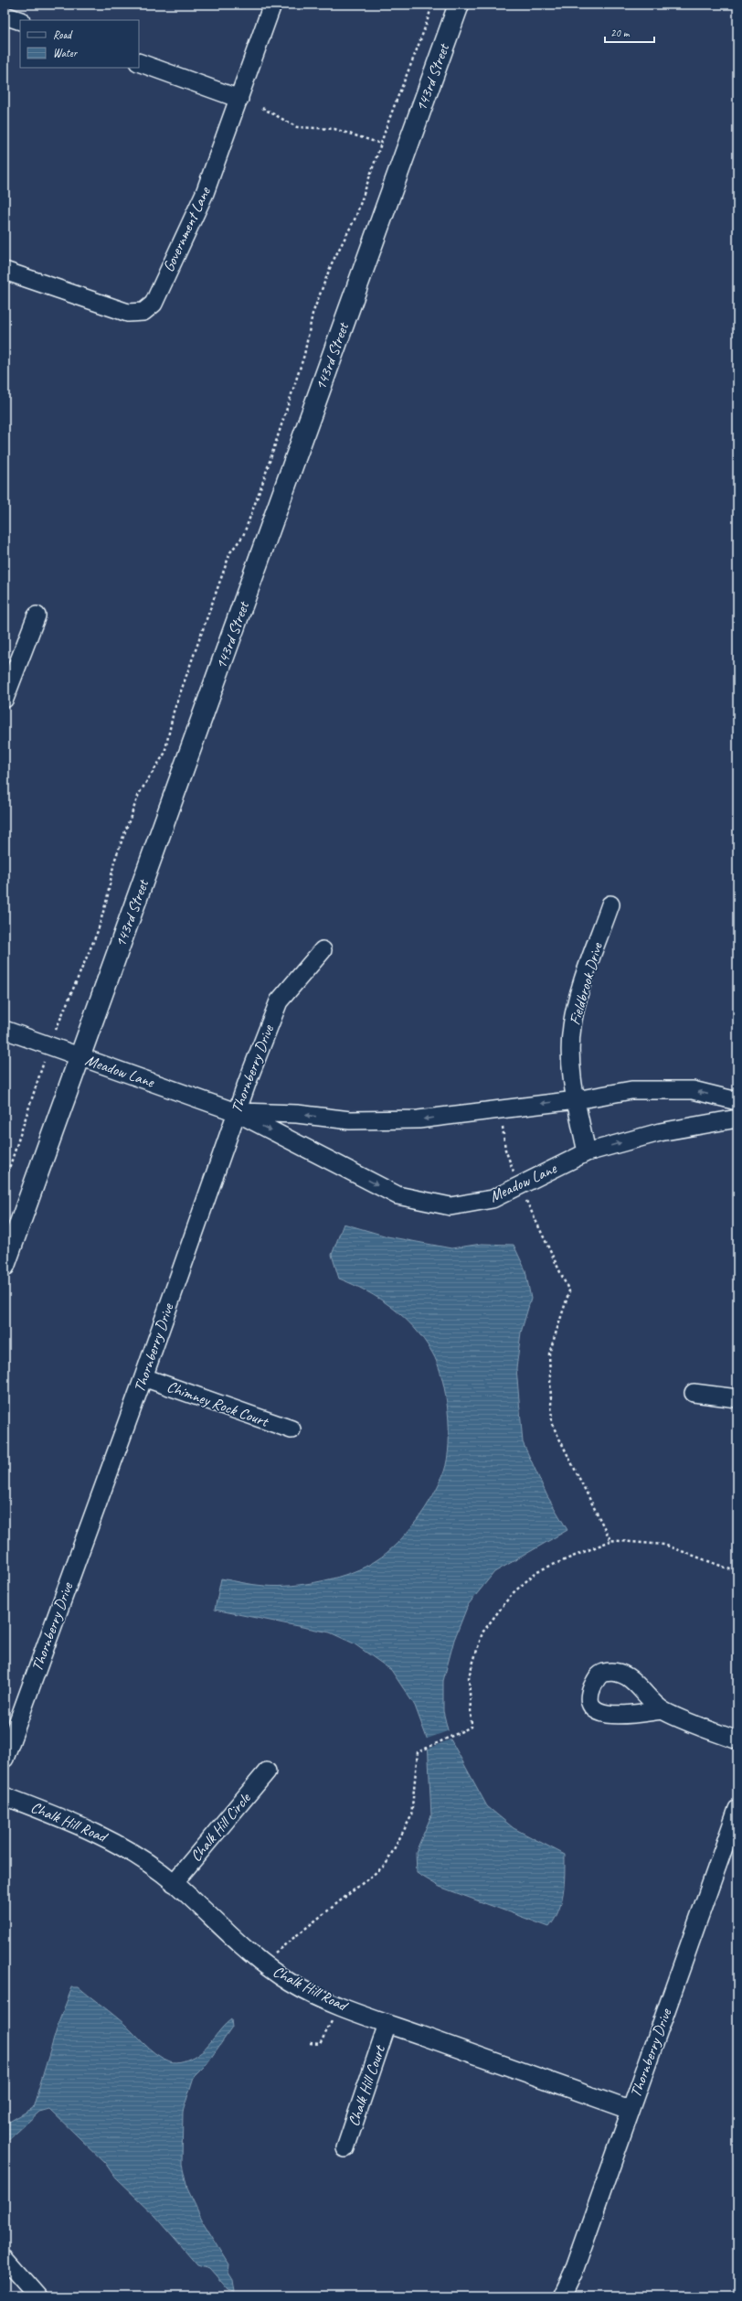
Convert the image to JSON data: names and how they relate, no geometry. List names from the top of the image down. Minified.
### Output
{"streets":{"street":["143rd Street","Government Lane","Fieldbrook Drive","Thornberry Drive","Meadow Lane","Chimney Rock Court","Chalk Hill Road","Chalk Hill Circle","Chalk Hill Court"]},"crossings":[["143rd Street","Meadow Lane"],["Fieldbrook Drive","Meadow Lane"],["Thornberry Drive","Meadow Lane"],["Thornberry Drive","Chimney Rock Court"],["Thornberry Drive","Chalk Hill Road"],["Chalk Hill Road","Chalk Hill Circle"],["Chalk Hill Road","Chalk Hill Court"]],"legend":["Road","Water"],"scale_bar":"20 m"}
